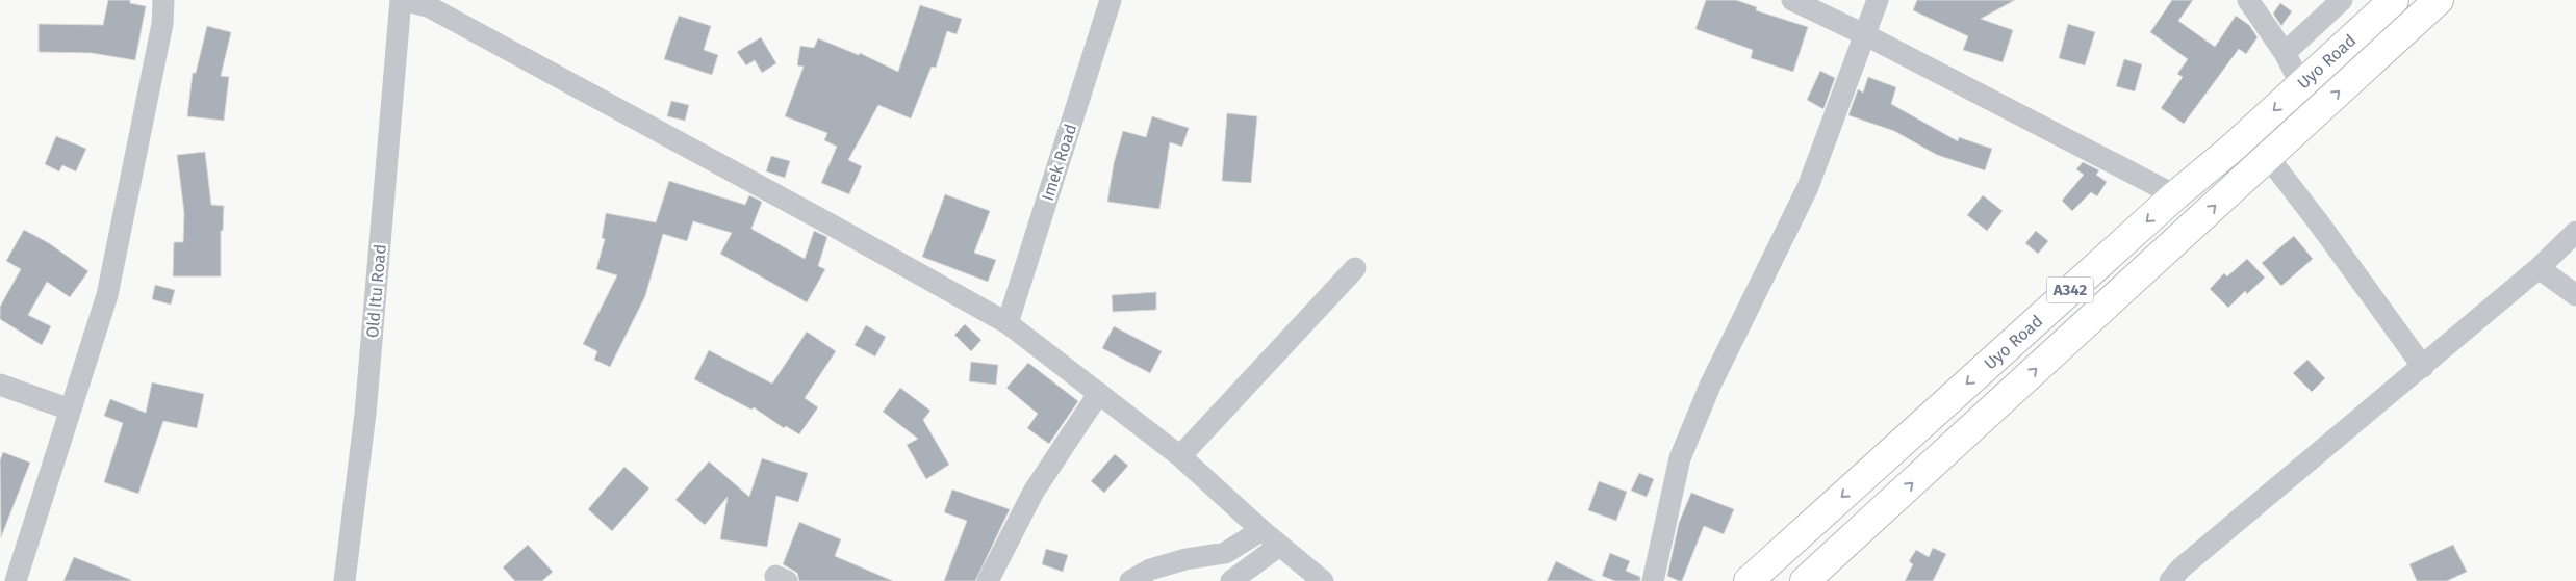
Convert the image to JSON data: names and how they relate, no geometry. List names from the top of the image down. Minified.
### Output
{"streets":{"highway":["Uyo Road","A342"],"street":["Imek Road","Old Itu Road"]}}
